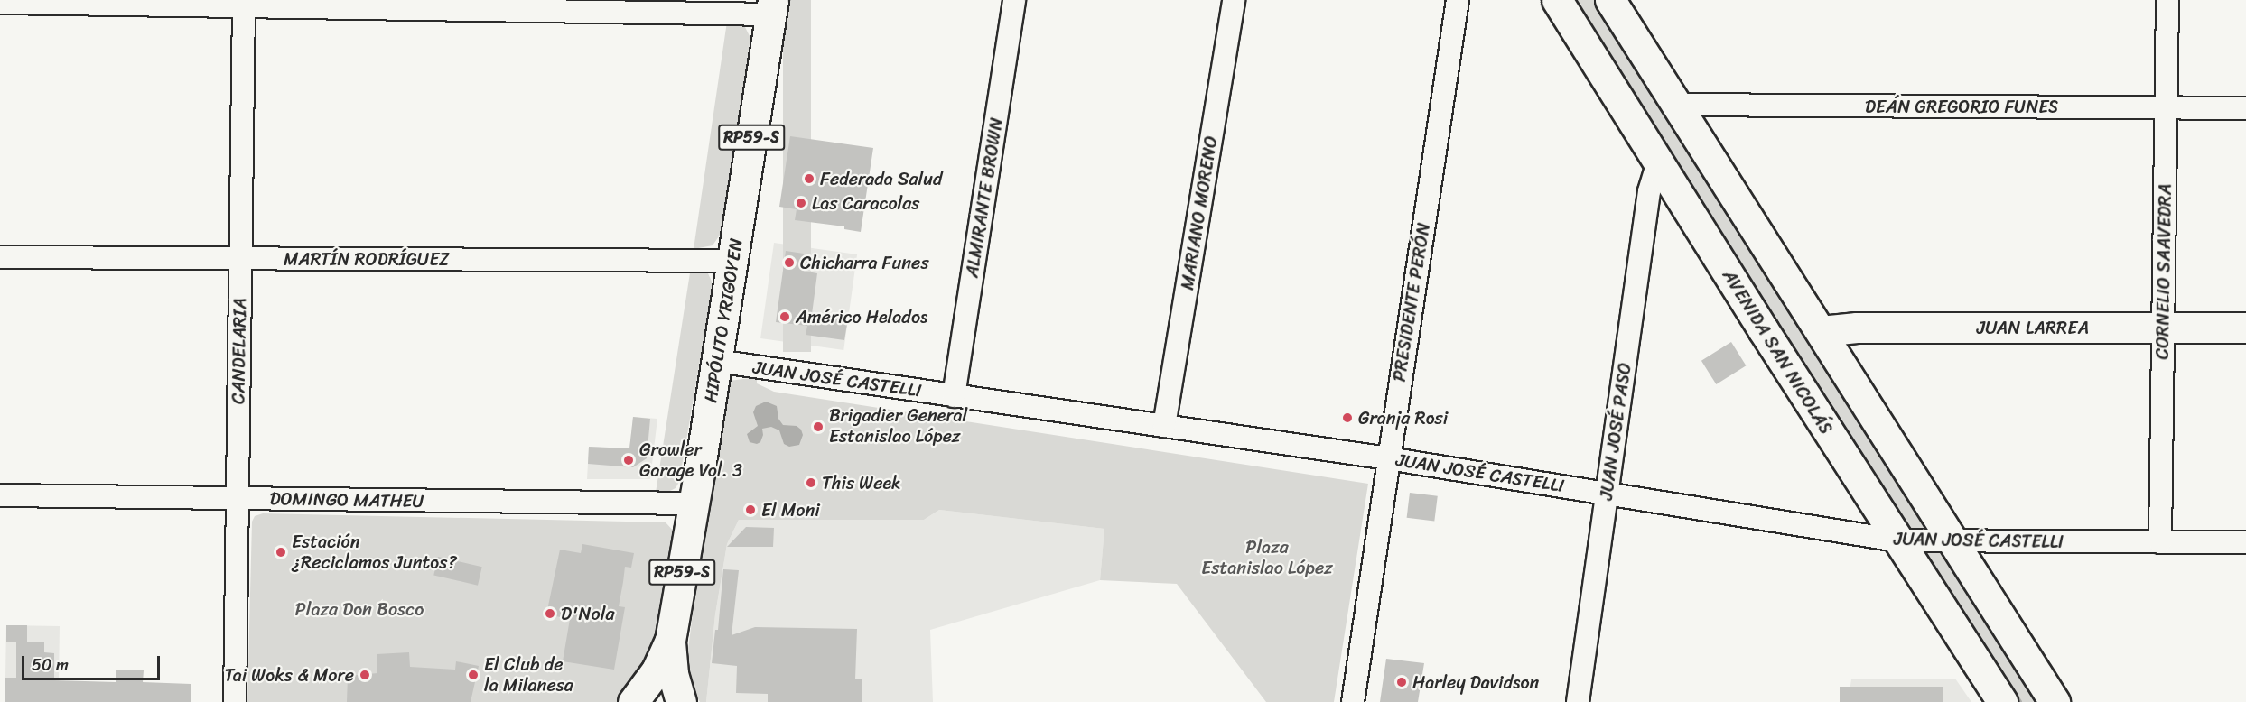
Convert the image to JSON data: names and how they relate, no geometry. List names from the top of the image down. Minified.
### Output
{"streets":{"street":["DEÁN GREGORIO FUNES","RP59-S","ALMIRANTE BROWN","MARIANO MORENO","MARTÍN RODRÍGUEZ","CORNELIO SAAVEDRA","PRESIDENTE PERÓN","HIPÓLITO YRIGOYEN","JUAN LARREA","CANDELARIA","AVENIDA SAN NICOLÁS","JUAN JOSÉ CASTELLI","JUAN JOSÉ PASO","DOMINGO MATHEU"]},"crossings":[["DEÁN GREGORIO FUNES","CORNELIO SAAVEDRA"],["ALMIRANTE BROWN","JUAN JOSÉ CASTELLI"],["MARIANO MORENO","JUAN JOSÉ CASTELLI"],["MARTÍN RODRÍGUEZ","HIPÓLITO YRIGOYEN"],["MARTÍN RODRÍGUEZ","CANDELARIA"],["CORNELIO SAAVEDRA","JUAN LARREA"],["CORNELIO SAAVEDRA","JUAN JOSÉ CASTELLI"],["PRESIDENTE PERÓN","JUAN JOSÉ CASTELLI"],["HIPÓLITO YRIGOYEN","JUAN JOSÉ CASTELLI"],["HIPÓLITO YRIGOYEN","DOMINGO MATHEU"],["CANDELARIA","DOMINGO MATHEU"],["AVENIDA SAN NICOLÁS","JUAN JOSÉ CASTELLI"],["AVENIDA SAN NICOLÁS","JUAN JOSÉ PASO"],["JUAN JOSÉ CASTELLI","JUAN JOSÉ PASO"]],"parks":["Plaza Estanislao López","Plaza Don Bosco"],"places":["Federada Salud","Las Caracolas","Chicharra Funes","Américo Helados","Granja Rosi","Brigadier General Estanislao López","Growler Garage Vol. 3","This Week","El Moni","Estación ¿Reciclamos Juntos?","D'Nola","Tai Woks & More","El Club de la Milanesa","Harley Davidson"],"scale_bar":"50 m"}
